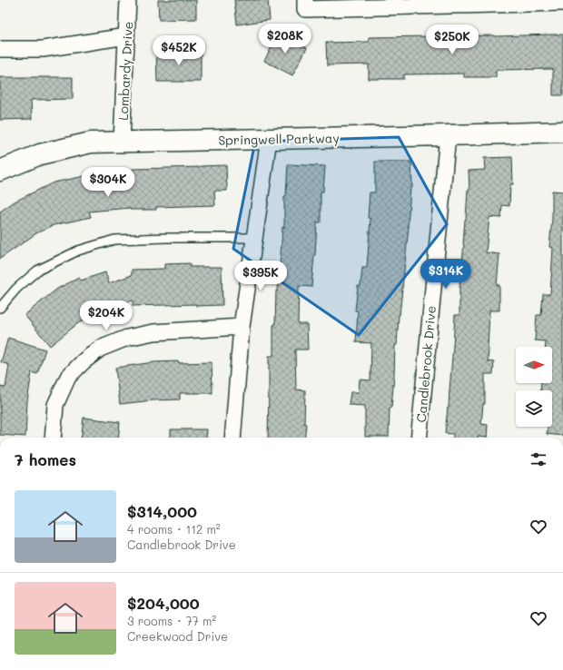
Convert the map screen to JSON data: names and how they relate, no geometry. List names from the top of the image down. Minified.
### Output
{"streets":{"street":["Lombardy Drive","Springwell Parkway","Candlebrook Drive"]},"crossings":[["Lombardy Drive","Springwell Parkway"],["Springwell Parkway","Candlebrook Drive"]],"north":"right","page":{"price":["$208K","$250K","$452K","$304K","$314K","$395K","$204K"],"heading":"7 homes","list":[{"name":"$314,000","note":"4 rooms · 112 m² · Candlebrook Drive"},{"name":"$204,000","note":"3 rooms · 77 m² · Creekwood Drive"}]}}
